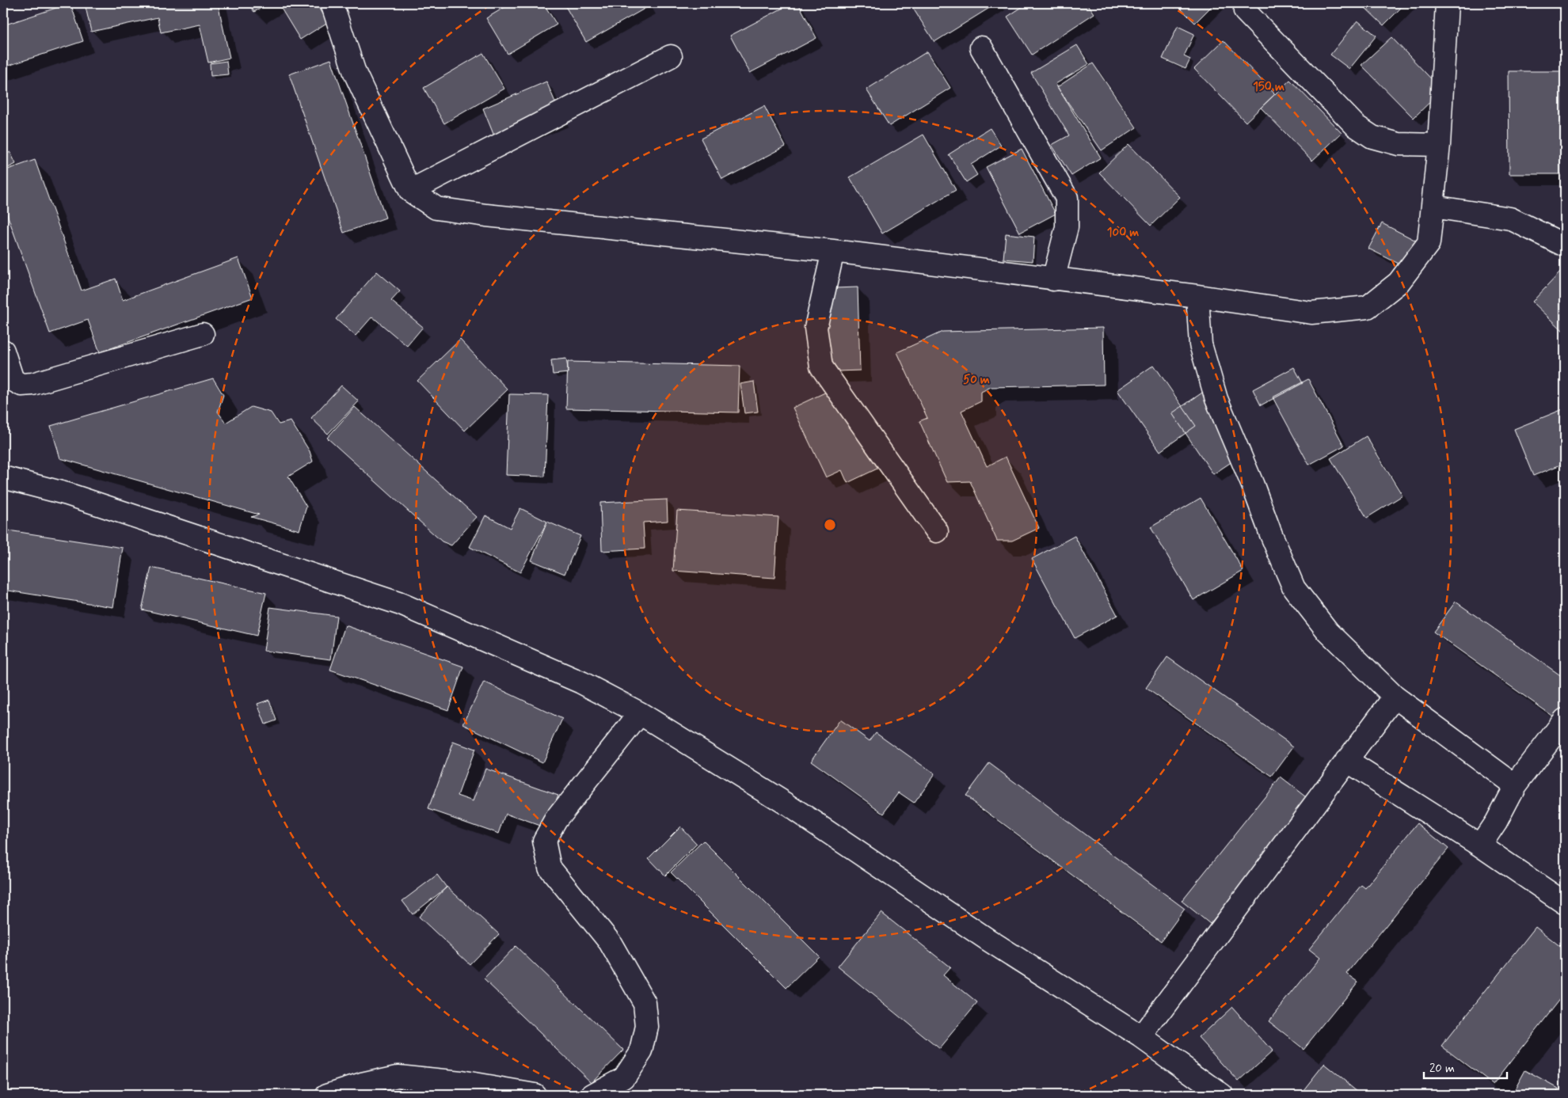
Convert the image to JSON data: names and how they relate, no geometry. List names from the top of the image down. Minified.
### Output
{"scale_bar":"20 m","rings":["150 m","100 m","50 m"]}
